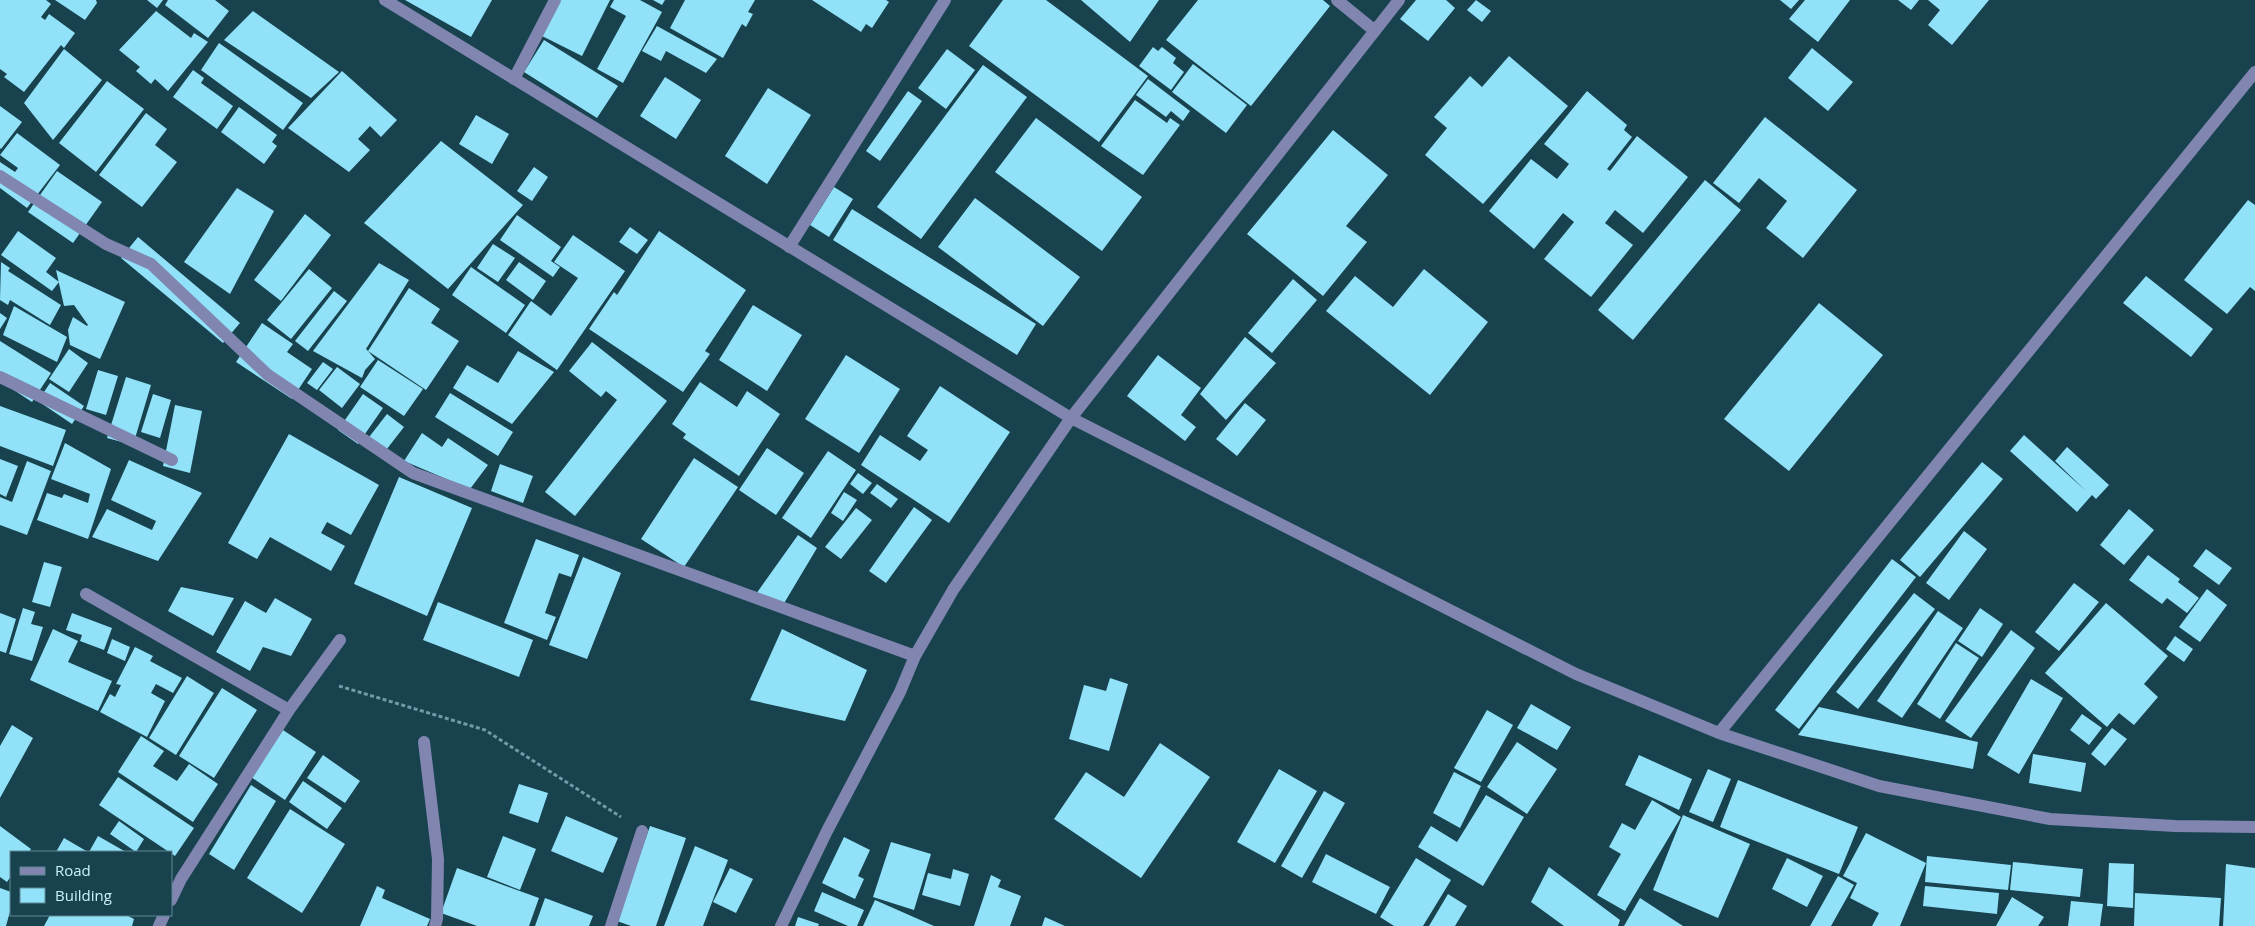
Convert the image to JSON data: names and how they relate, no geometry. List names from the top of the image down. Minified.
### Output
{"legend":["Road","Building"]}
